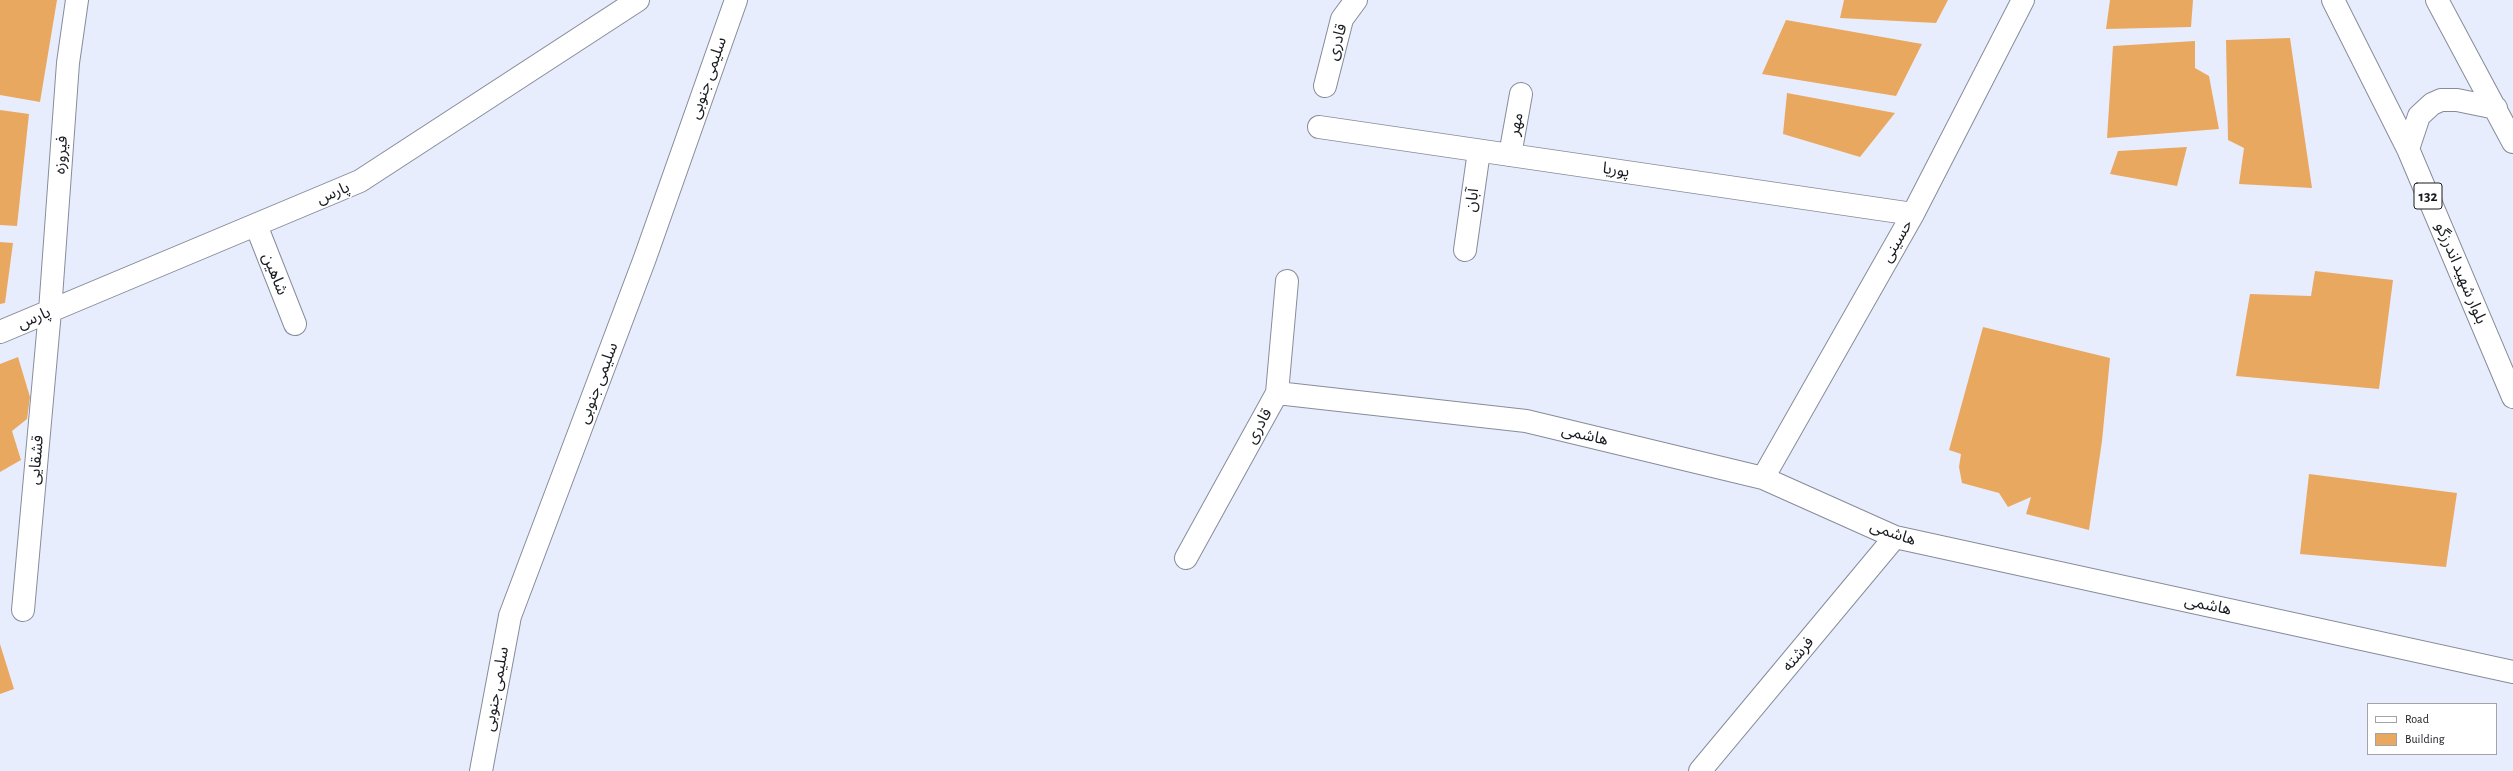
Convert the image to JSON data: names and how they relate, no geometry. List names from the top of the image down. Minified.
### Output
{"streets":{"street":["قادری","سلیمی جنوبی","مهر","فیروزه","پوریا","پارس","132","آبان","حسینی","بلوار شهید اندرزگو","شاهین","هاشمی","قشقایی","فرشته"]},"crossings":[["قادری","هاشمی"],["مهر","پوریا"],["فیروزه","پارس"],["فیروزه","قشقایی"],["پوریا","آبان"],["پوریا","حسینی"],["پارس","شاهین"],["پارس","قشقایی"],["حسینی","هاشمی"],["هاشمی","فرشته"]],"legend":["Road","Building"]}
